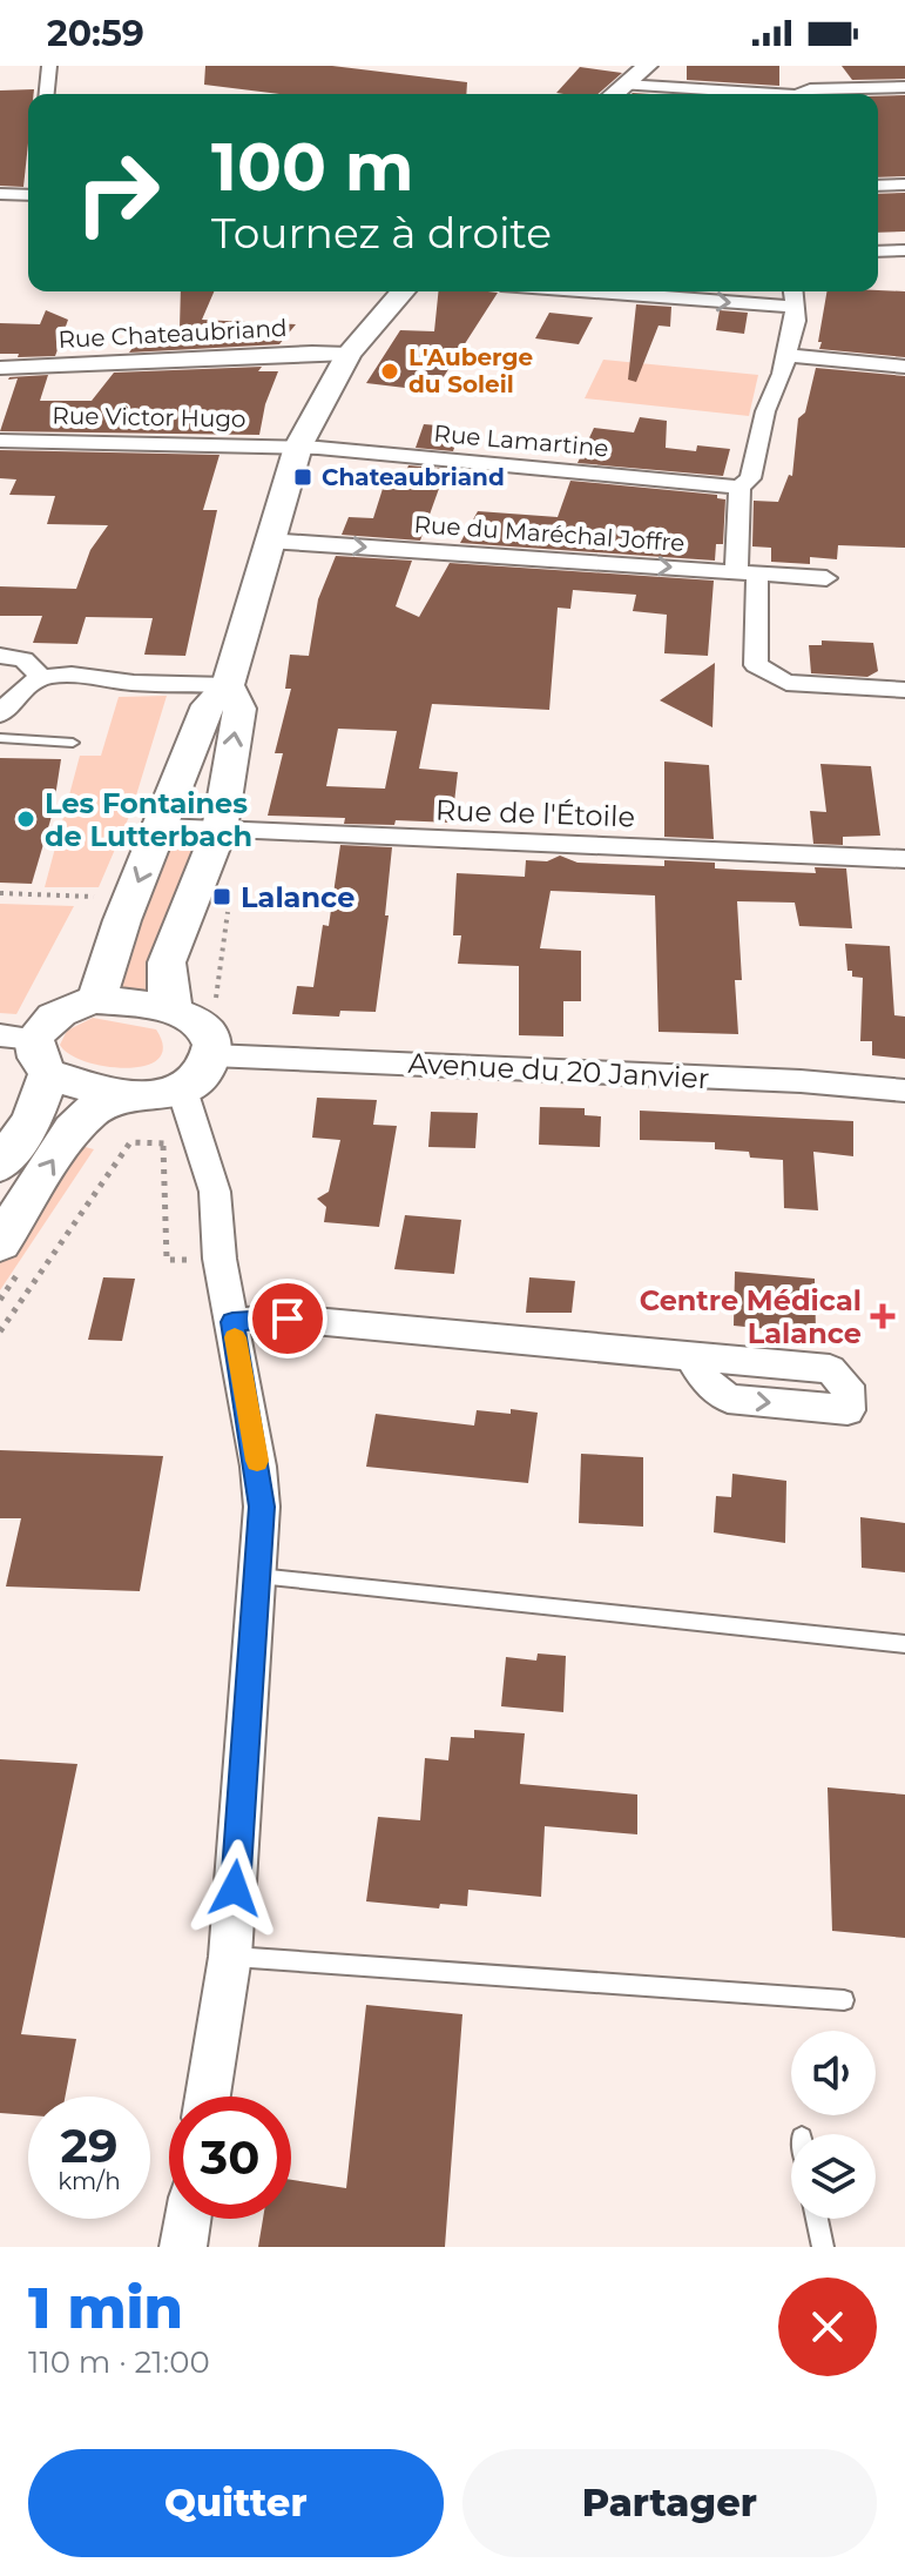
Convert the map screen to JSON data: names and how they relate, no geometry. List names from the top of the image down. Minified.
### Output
{"streets":{"street":["Rue Chateaubriand","Rue Victor Hugo","Rue Lamartine","Rue du Maréchal Joffre","Rue de l'Étoile","Avenue du 20 Janvier"]},"crossings":[["Rue Victor Hugo","Rue Lamartine"]],"places":{"other":["L'Auberge du Soleil","Les Fontaines de Lutterbach"],"transit":["Chateaubriand","Lalance"],"health":["Centre Médical Lalance"]},"page":{"status":"20:59","turn":["100 m","Tournez à droite"],"speed":"29 km/h","limit":"30","heading":["1 min","110 m · 21:00"],"buttons":["Quitter","Partager"]}}
